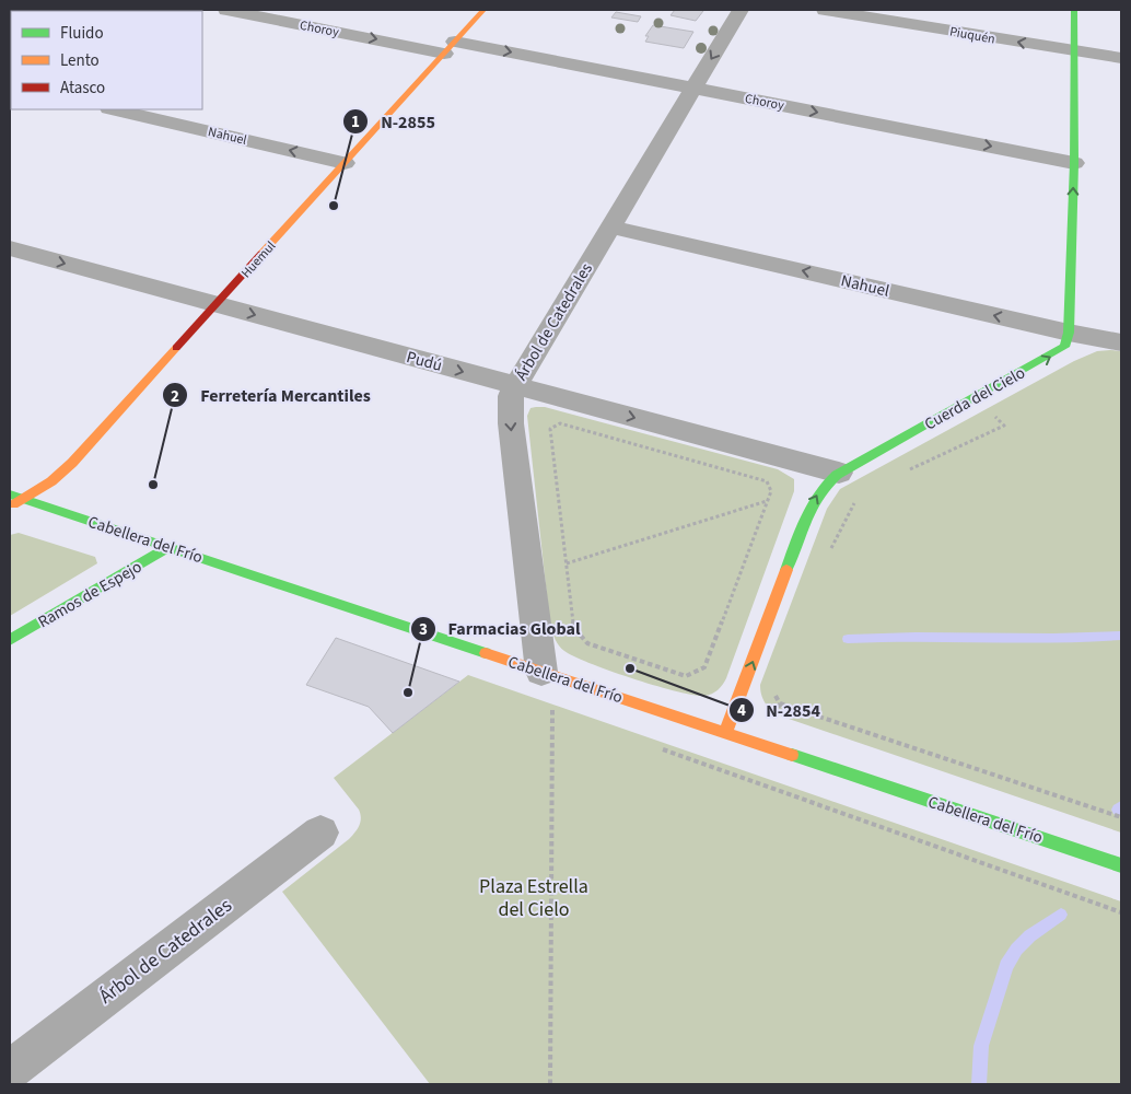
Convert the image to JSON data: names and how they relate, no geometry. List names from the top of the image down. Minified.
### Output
{"streets":{"street":["Choroy","Piuquén","Nahuel","Huemul","Árbol de Catedrales","Pudú","Cuerda del Cielo","Cabellera del Frío","Ramos de Espejo"]},"crossings":[["Choroy","Huemul"],["Choroy","Árbol de Catedrales"],["Nahuel","Huemul"],["Nahuel","Árbol de Catedrales"],["Nahuel","Cuerda del Cielo"],["Huemul","Pudú"],["Huemul","Cabellera del Frío"],["Árbol de Catedrales","Pudú"],["Árbol de Catedrales","Cabellera del Frío"],["Pudú","Cuerda del Cielo"],["Cuerda del Cielo","Cabellera del Frío"],["Cabellera del Frío","Ramos de Espejo"]],"one_way":["Choroy","Piuquén","Nahuel","Pudú","Cuerda del Cielo"],"parks":["Plaza Estrella del Cielo"],"places":["N-2855","Ferretería Mercantiles","N-2854","Farmacias Global"],"legend":["Fluido","Lento","Atasco"]}
